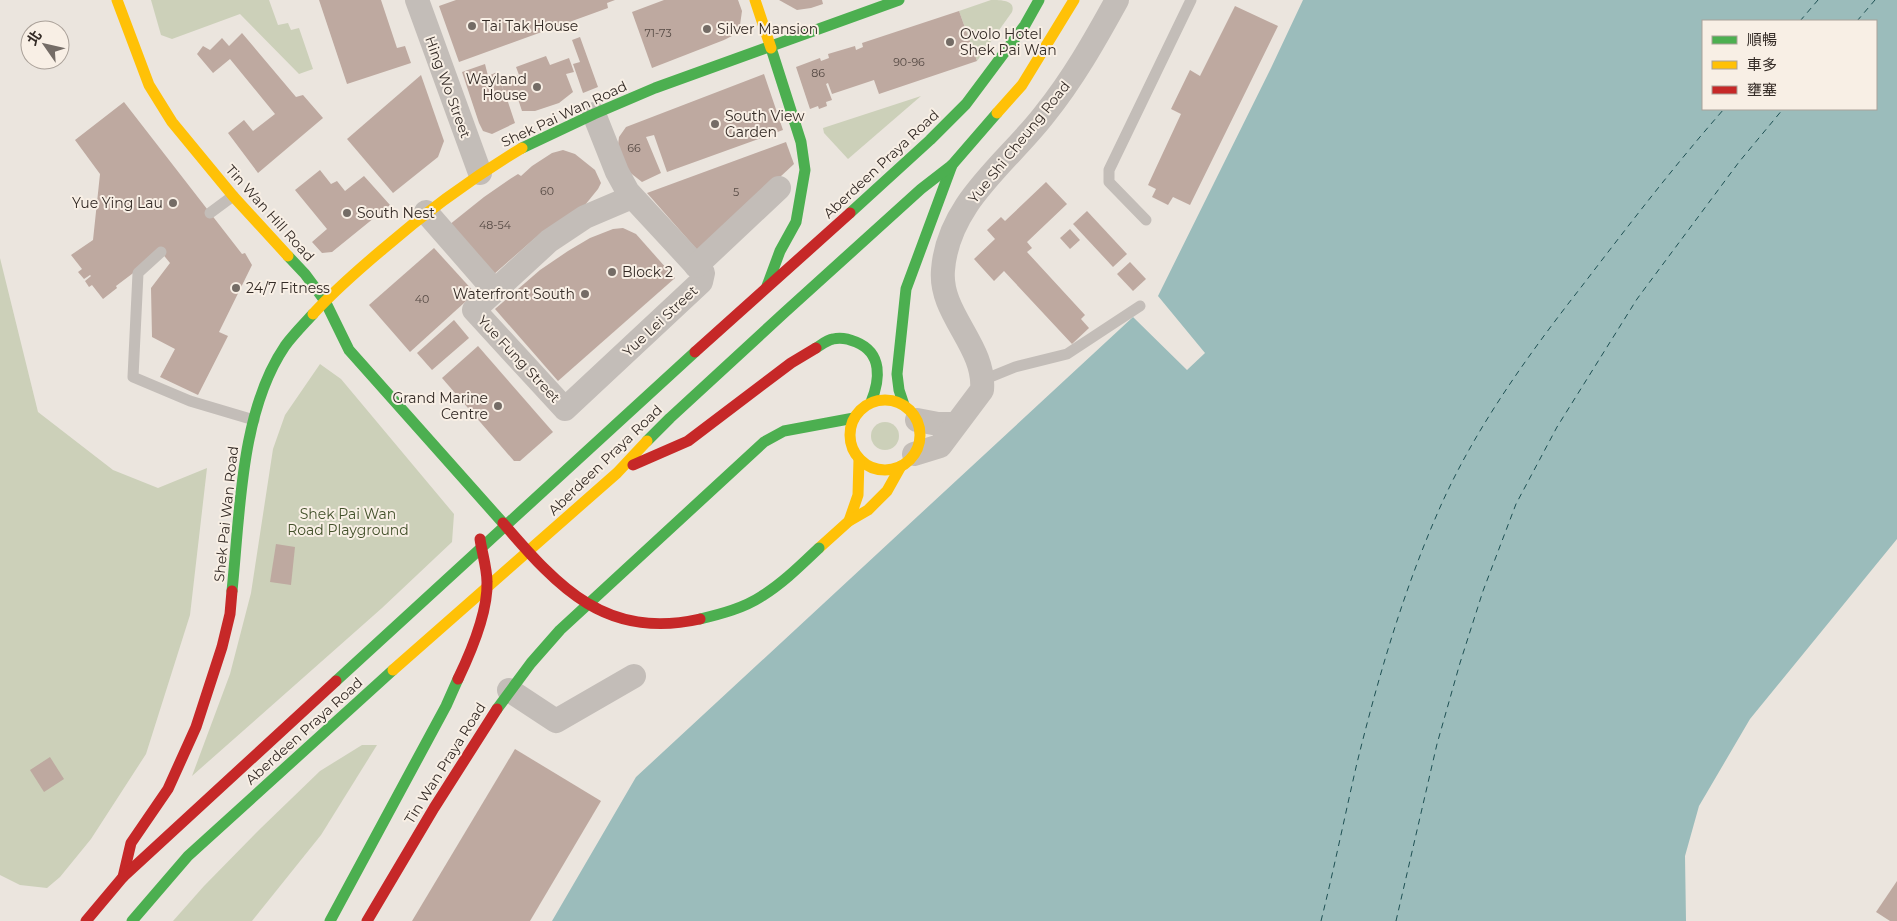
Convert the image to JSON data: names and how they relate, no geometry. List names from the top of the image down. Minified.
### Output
{"streets":{"main road":["Shek Pai Wan Road","Aberdeen Praya Road","Tin Wan Hill Road","Tin Wan Praya Road"],"street":["Hing Wo Street","Yue Shi Cheung Road","Yue Lei Street","Yue Fung Street"]},"crossings":[["Hing Wo Street","Shek Pai Wan Road"],["Shek Pai Wan Road","Aberdeen Praya Road"],["Shek Pai Wan Road","Tin Wan Hill Road"],["Tin Wan Hill Road","Tin Wan Praya Road"],["Yue Lei Street","Yue Fung Street"]],"parks":["Shek Pai Wan Road Playground"],"places":["Tai Tak House","Silver Mansion","Ovolo Hotel Shek Pai Wan","Wayland House","South View Garden","Yue Ying Lau","South Nest","Block 2","24/7 Fitness","Waterfront South","Grand Marine Centre"],"house_numbers":["71-73","90-96","86","66","60","5","48-54","40"],"legend":["順暢","車多","壅塞"],"north":"top left"}
